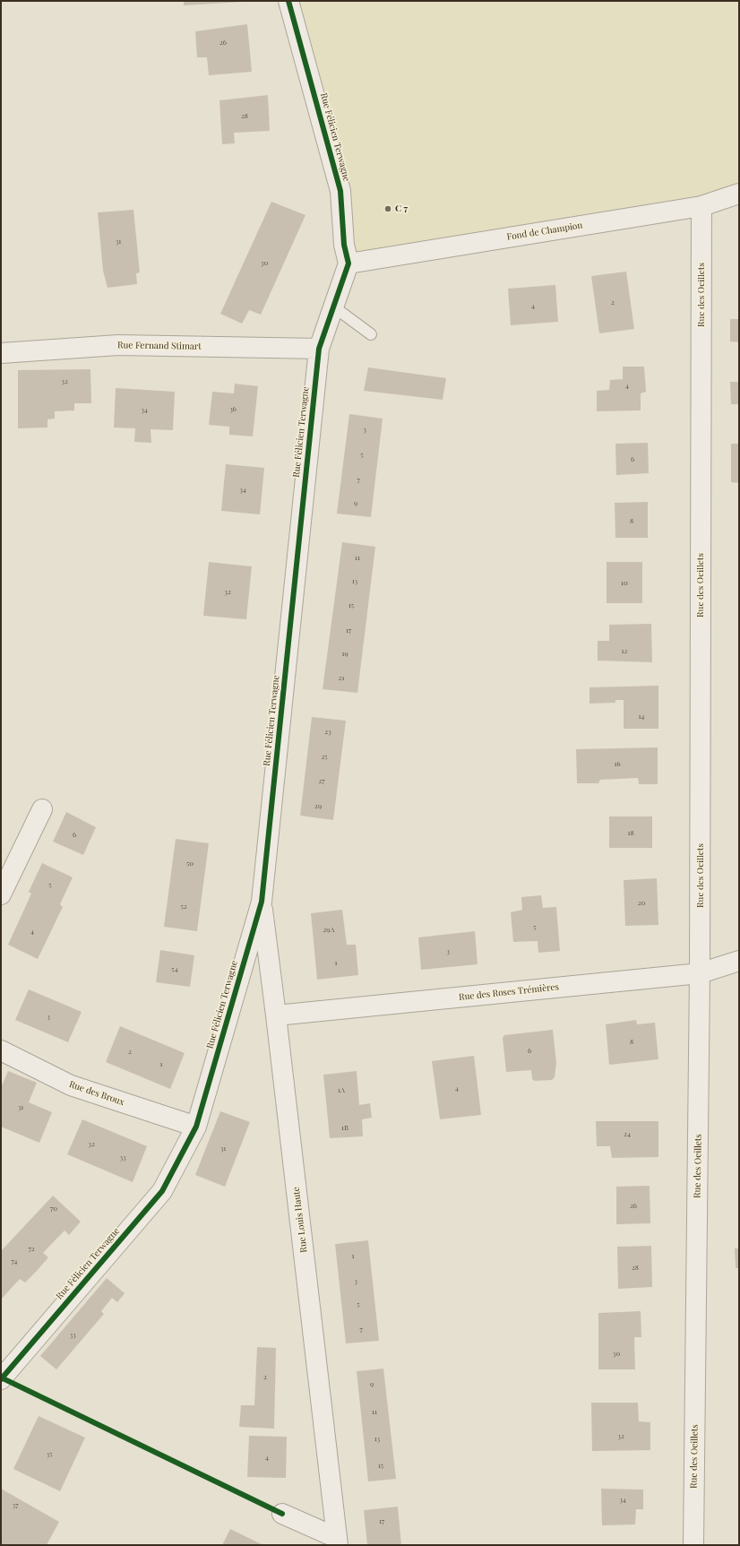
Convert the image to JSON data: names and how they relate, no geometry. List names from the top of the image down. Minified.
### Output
{"streets":{"street":["Rue Félicien Terwagne","Fond de Champion","Rue des Oeillets","Rue Fernand Stimart","Rue des Roses Trémières","Rue des Broux","Rue Louis Haute"]},"crossings":[["Rue Félicien Terwagne","Fond de Champion"],["Rue Félicien Terwagne","Rue Fernand Stimart"],["Rue Félicien Terwagne","Rue des Broux"],["Rue Félicien Terwagne","Rue Louis Haute"],["Fond de Champion","Rue des Oeillets"],["Rue des Oeillets","Rue des Roses Trémières"],["Rue des Roses Trémières","Rue Louis Haute"]],"places":["C 7"],"house_numbers":["26","28","31","30","2","4","32","4","36","34","3","5","6","7","34","9","8","11","13","10","32","15","17","12","19","21","14","23","25","16","27","29","18","6","50","5","20","52","5","29A","4","3","1","54","3","8","6","2","1","4","1A","31","1B","24","32","31","33","26","70","72","1","74","28","3","5","7","33","30","2","9","11","32","13","35","4","15","34","37","17"]}
